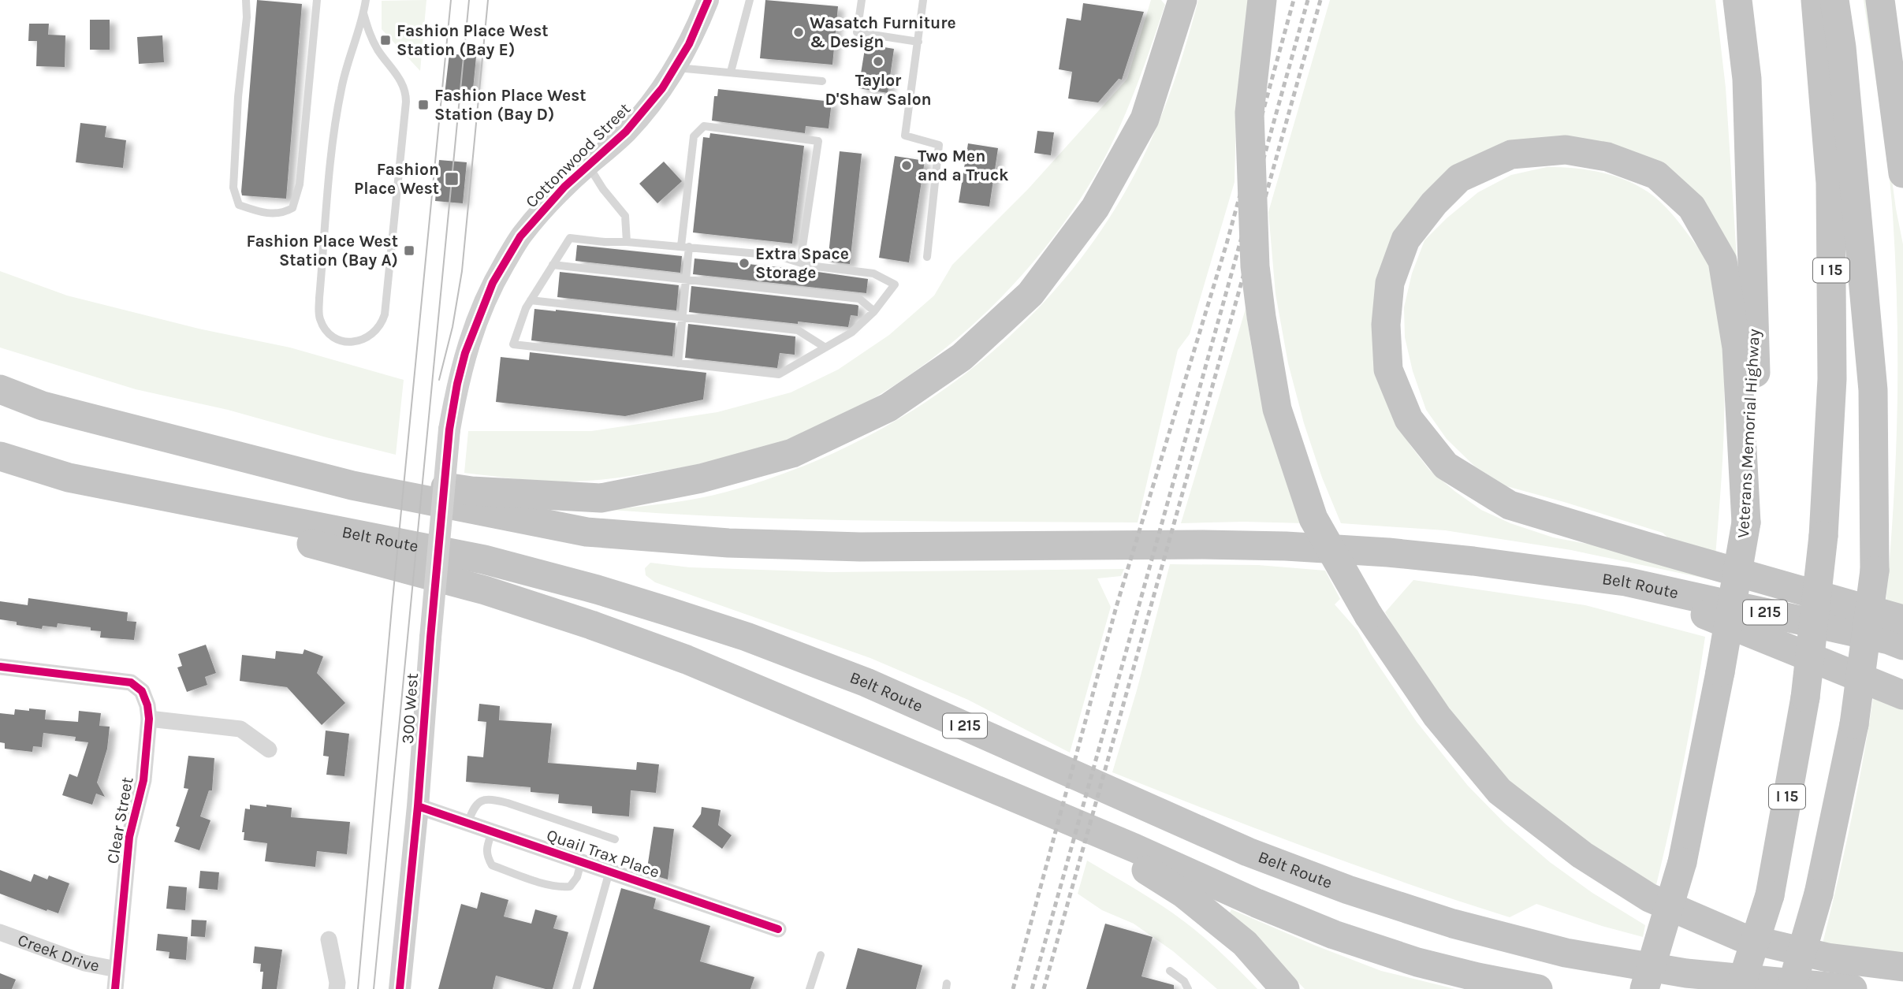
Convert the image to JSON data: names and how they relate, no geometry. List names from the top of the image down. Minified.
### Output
{"streets":{"highway":["I 15","Veterans Memorial Highway","Belt Route","I 215"],"street":["Cottonwood Street","300 West","Clear Street","Quail Trax Place","Creek Drive"]},"crossings":[["Cottonwood Street","300 West"],["300 West","Quail Trax Place"],["Clear Street","Creek Drive"]],"places":{"other":["Wasatch Furniture & Design","Taylor D'Shaw Salon","Two Men and a Truck","Extra Space Storage"],"transit":["Fashion Place West Station (Bay E)","Fashion Place West Station (Bay D)","Fashion Place West","Fashion Place West Station (Bay A)"]}}
